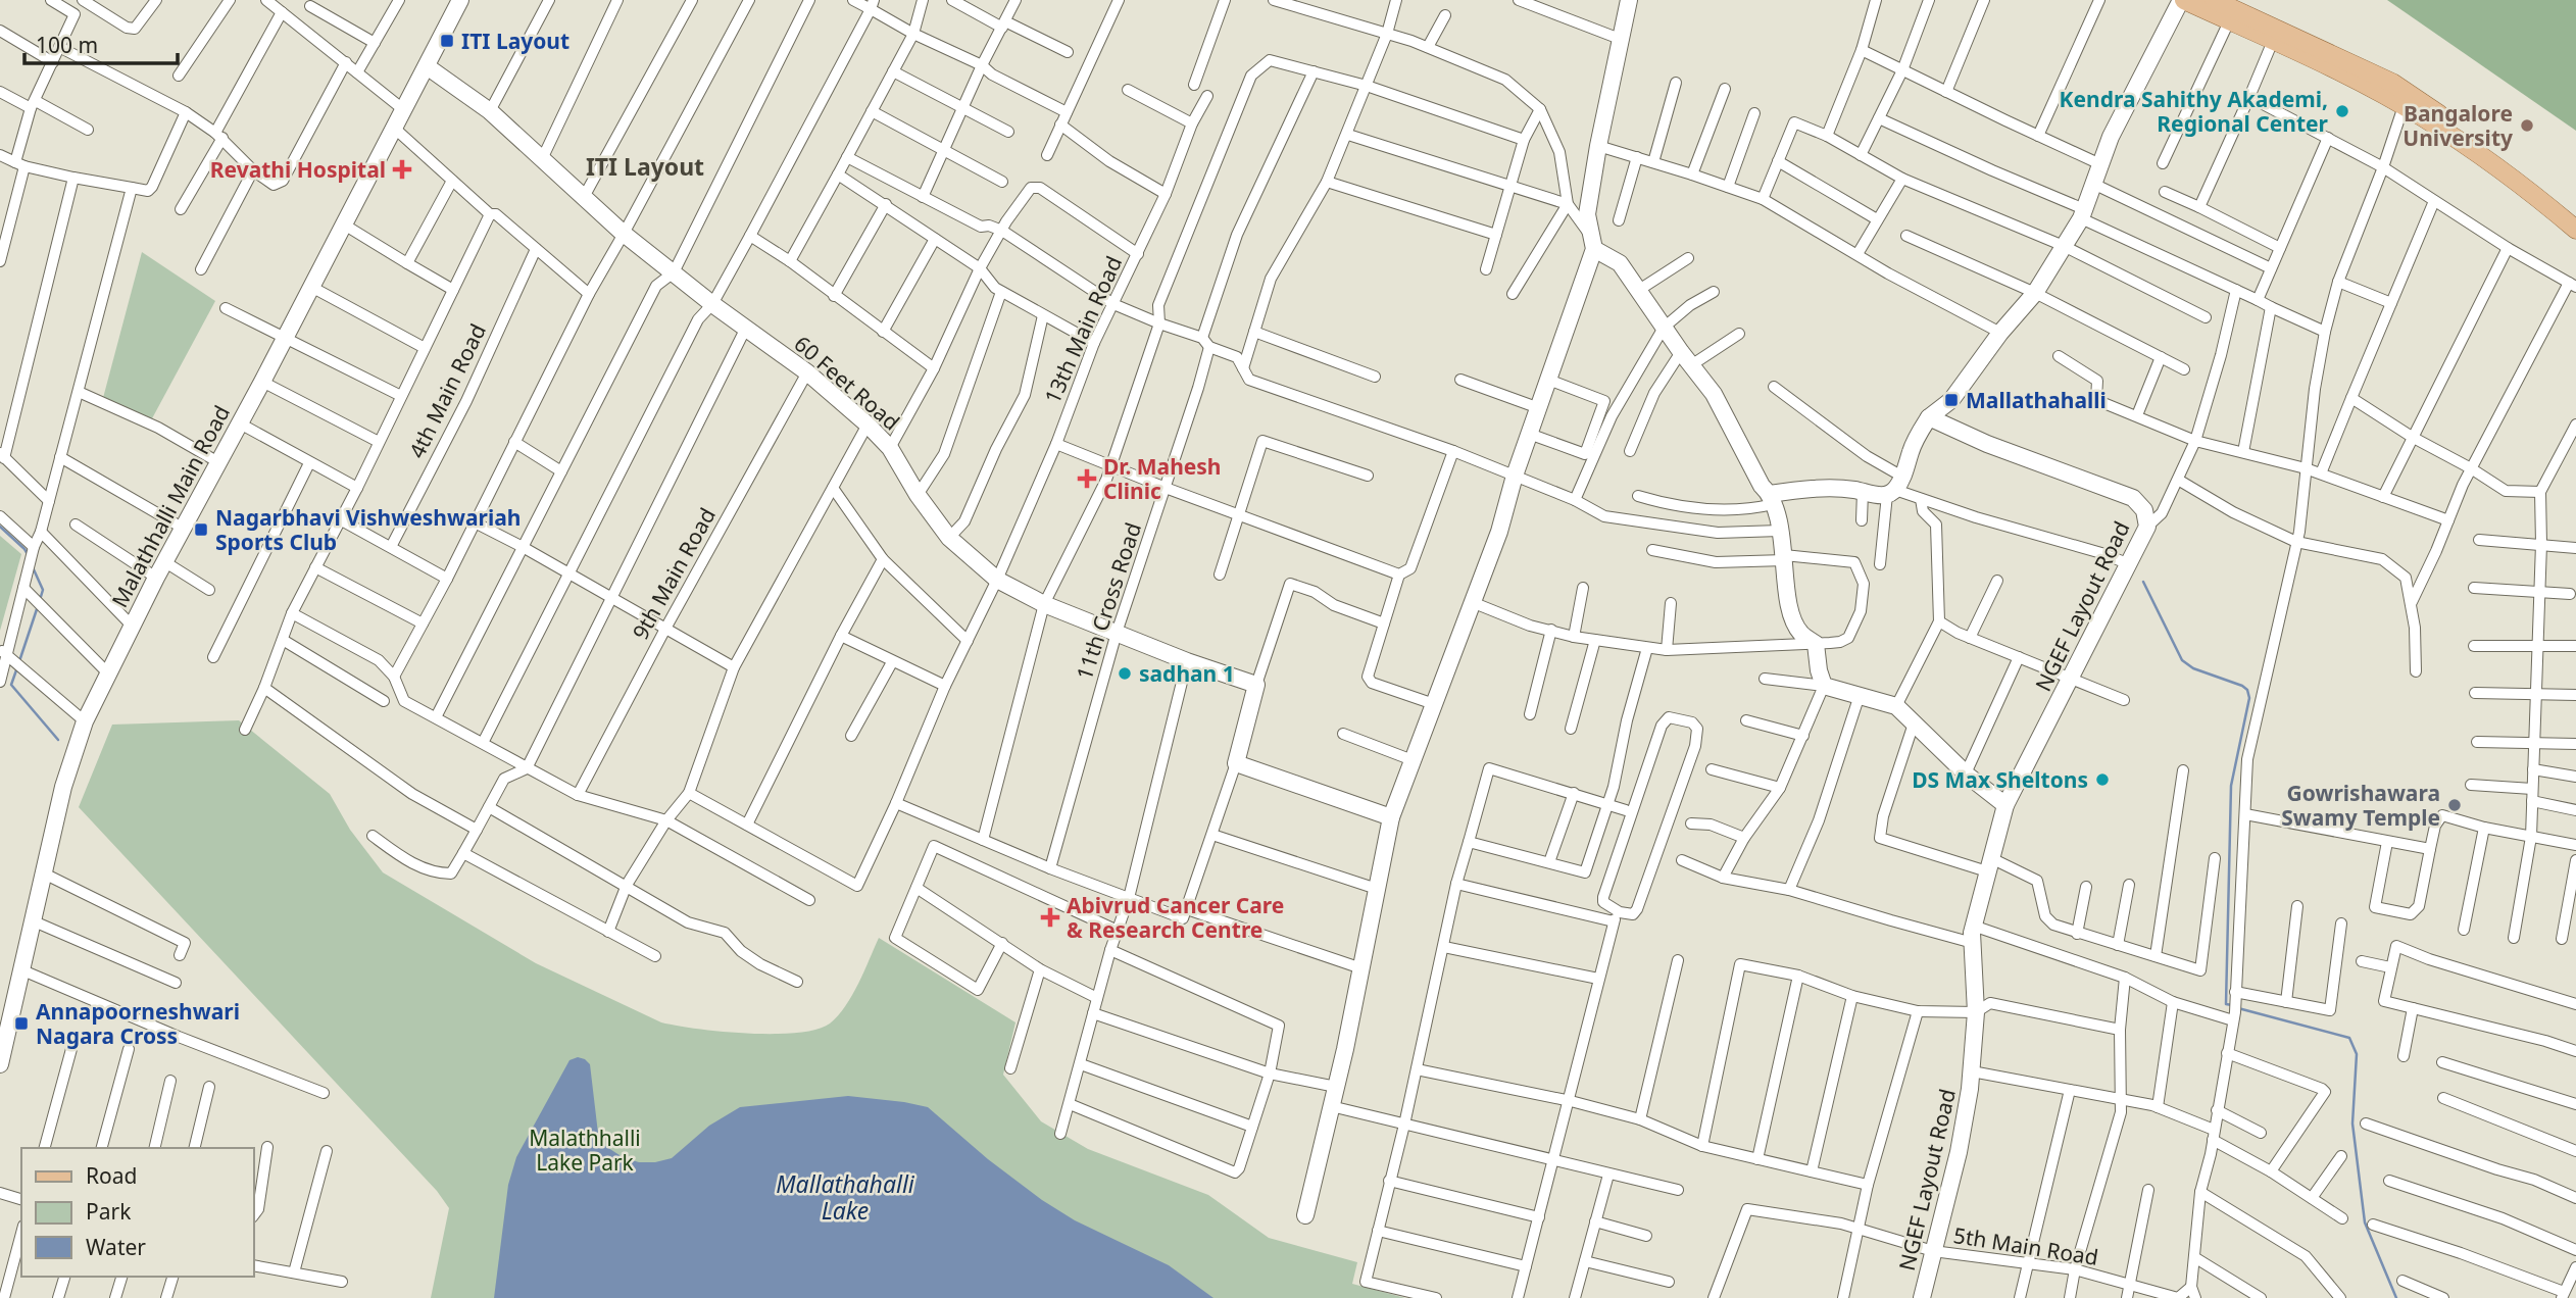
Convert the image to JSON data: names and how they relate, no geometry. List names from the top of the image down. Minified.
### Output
{"streets":{"street":["13th Main Road","60 Feet Road","4th Main Road","Malathhalli Main Road","9th Main Road","11th Cross Road","NGEF Layout Road","5th Main Road"]},"crossings":[["13th Main Road","60 Feet Road"],["60 Feet Road","Malathhalli Main Road"],["60 Feet Road","9th Main Road"],["60 Feet Road","11th Cross Road"],["NGEF Layout Road","5th Main Road"]],"districts":["ITI Layout"],"water":["Mallathahalli Lake"],"parks":["Malathhalli Lake Park"],"places":{"transit":["ITI Layout","Mallathahalli","Nagarbhavi Vishweshwariah Sports Club","Annapoorneshwari Nagara Cross"],"other":["Kendra Sahithy Akademi, Regional Center","Bangalore University","sadhan 1","DS Max Sheltons","Gowrishawara Swamy Temple"],"health":["Revathi Hospital","Dr. Mahesh Clinic","Abivrud Cancer Care & Research Centre"]},"legend":["Road","Park","Water"],"scale_bar":"100 m"}
